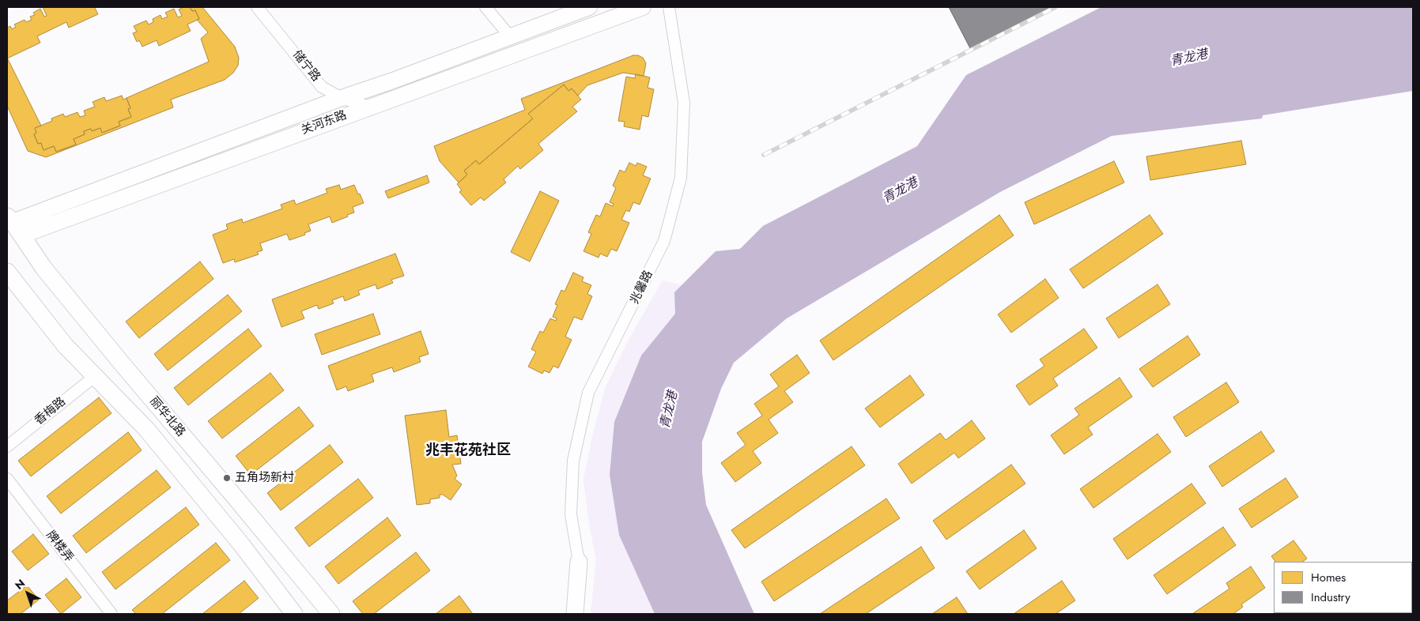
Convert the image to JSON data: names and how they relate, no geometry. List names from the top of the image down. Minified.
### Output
{"streets":{"main road":["关河东路","丽华北路"],"street":["储宁路","兆馨路","香梅路","牌楼弄"]},"crossings":[["储宁路","关河东路"],["关河东路","丽华北路"],["香梅路","丽华北路"]],"districts":["兆丰花苑社区"],"water":["青龙港"],"places":["五角场新村"],"legend":["Homes","Industry"],"north":"top left"}
